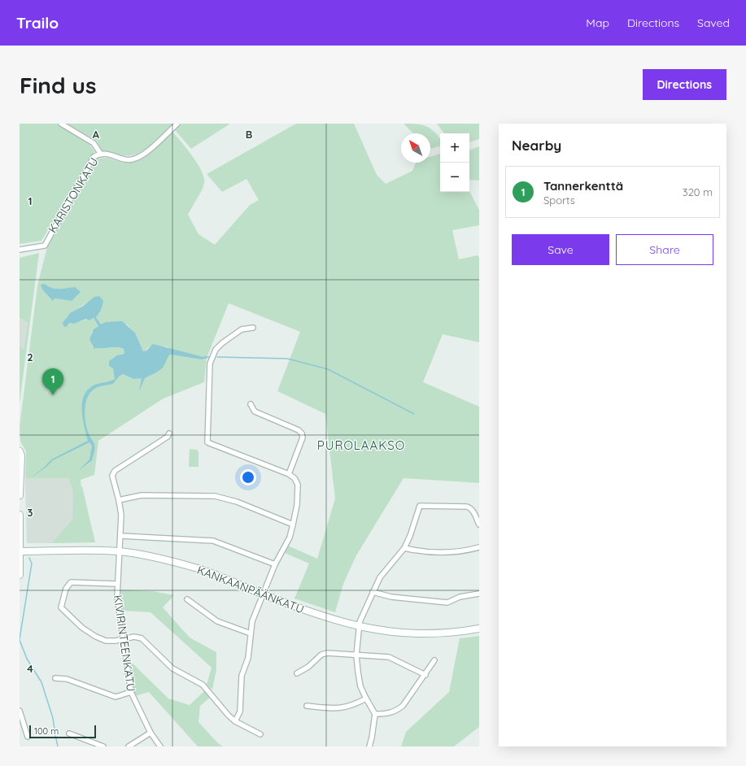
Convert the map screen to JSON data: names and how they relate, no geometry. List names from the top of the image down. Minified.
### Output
{"streets":{"street":["KARISTONKATU","KANKAANPÄÄNKATU","KIVIRINTEENKATU"]},"crossings":[["KANKAANPÄÄNKATU","KIVIRINTEENKATU"]],"districts":["PUROLAAKSO"],"scale_bar":"100 m","north":"top left","page":{"header":"Trailo","nav":["Map","Directions","Saved"],"buttons":["Directions",["Save","Share"]],"title":"Find us","heading":"Nearby","map_buttons":["+","−"],"list":[{"mark":"1","name":"Tannerkenttä","note":"Sports","value":"320 m"}],"pins":"1","scale":"100 m"},"grid":{"columns":["A","B"],"rows":["1","2","3","4"]}}
